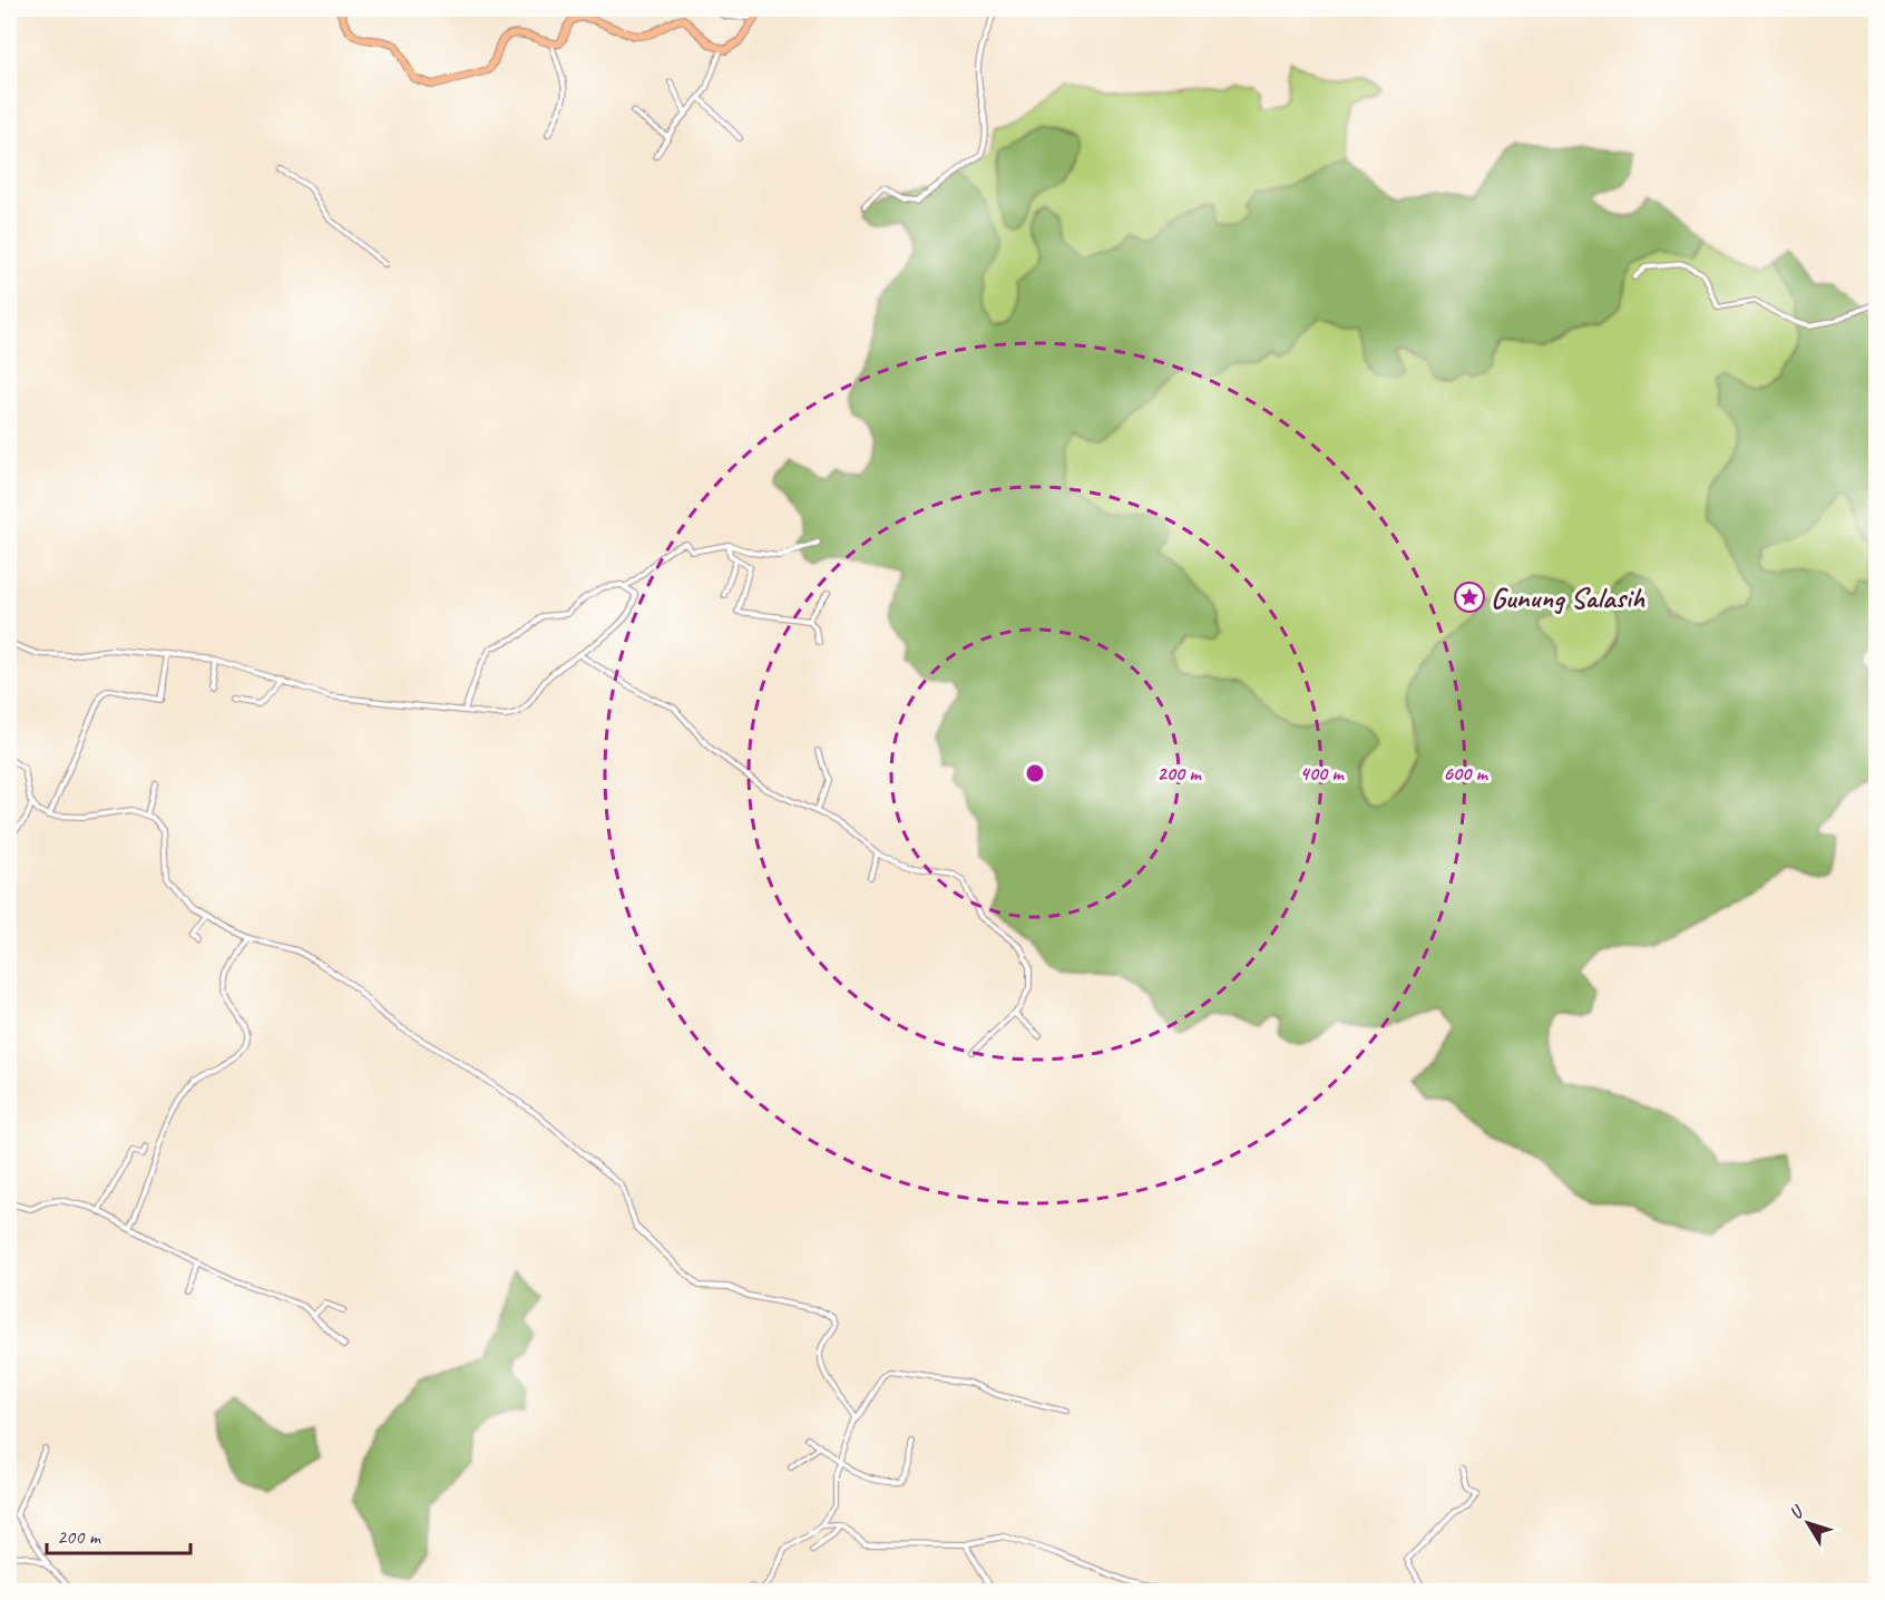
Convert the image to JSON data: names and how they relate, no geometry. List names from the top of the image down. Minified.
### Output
{"places":{"place":["Gunung Salasih"]},"scale_bar":"200 m","north":"top left","rings":["200 m","400 m","600 m"]}
